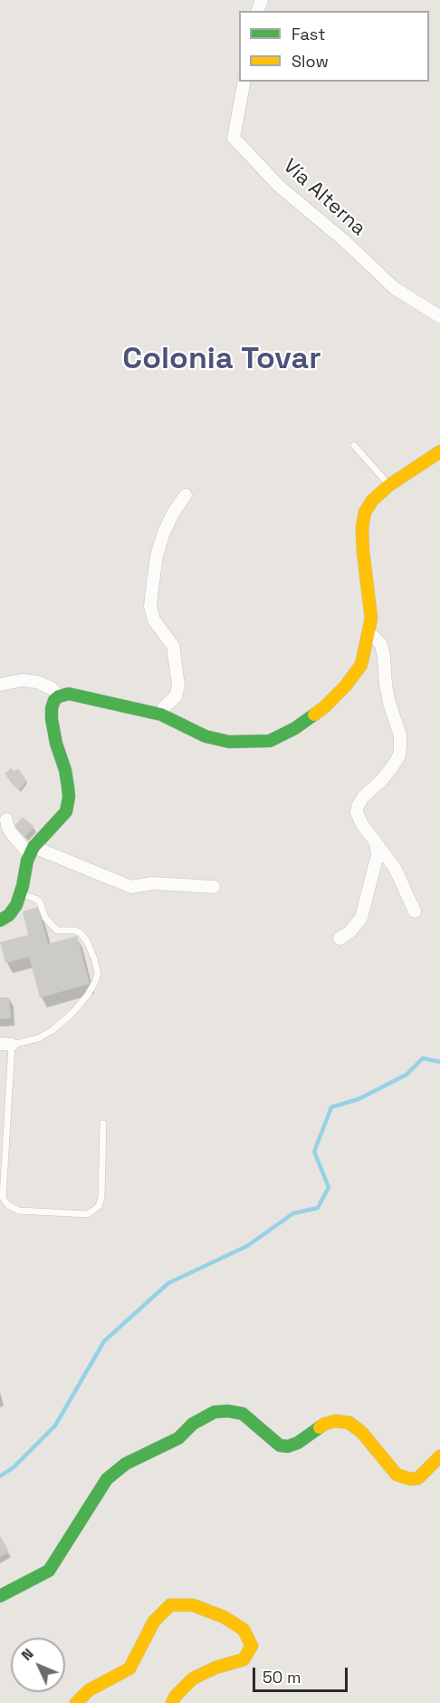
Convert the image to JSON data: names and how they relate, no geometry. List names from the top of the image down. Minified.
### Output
{"streets":{"street":["Vía Alterna"]},"districts":["Colonia Tovar"],"legend":["Fast","Slow"],"scale_bar":"50 m","north":"top left"}
